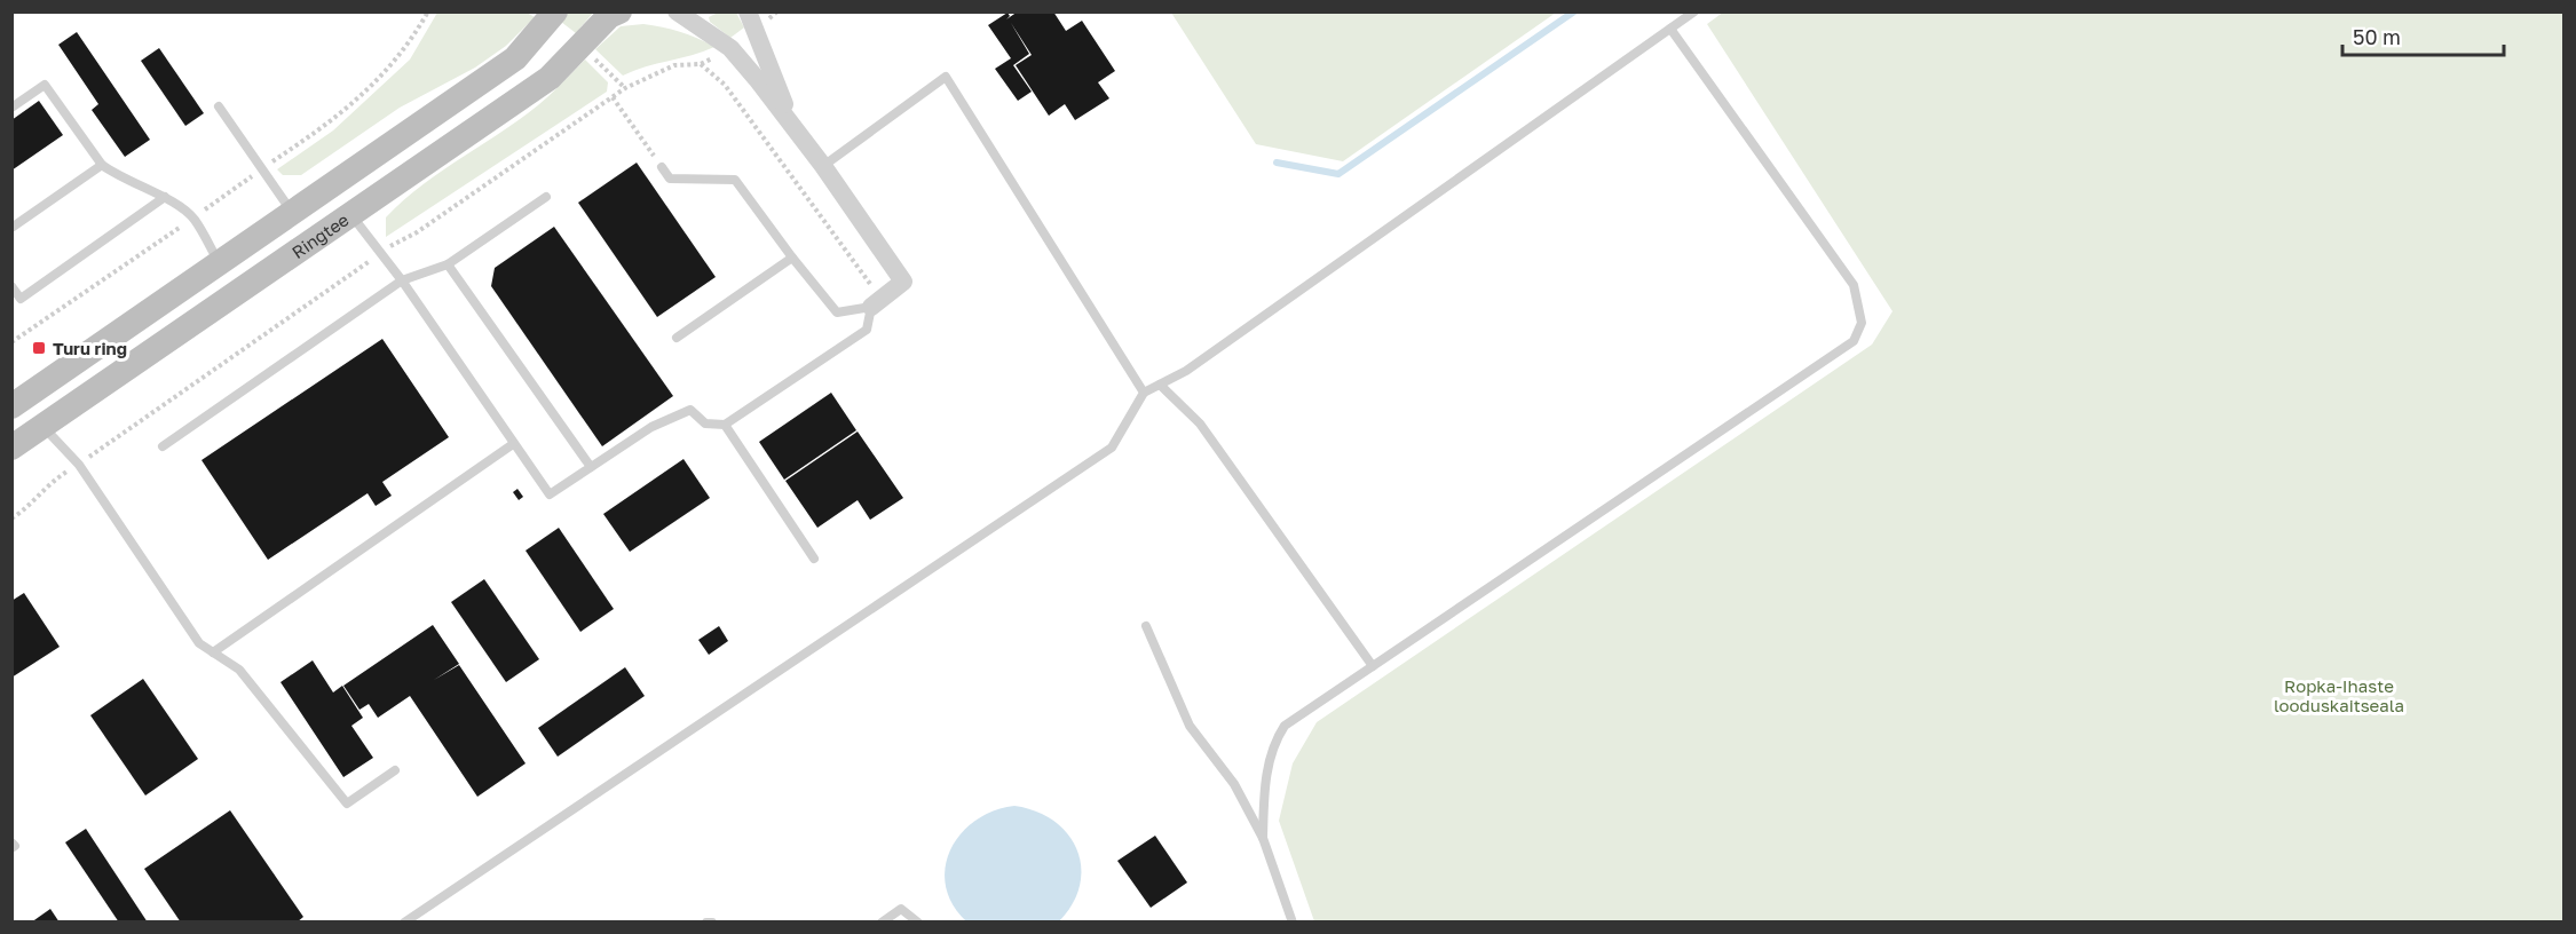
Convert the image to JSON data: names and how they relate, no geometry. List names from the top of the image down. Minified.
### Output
{"streets":{"main road":["Ringtee"]},"parks":["Ropka-Ihaste looduskaitseala"],"places":{"transit":["Turu ring"]},"scale_bar":"50 m"}
